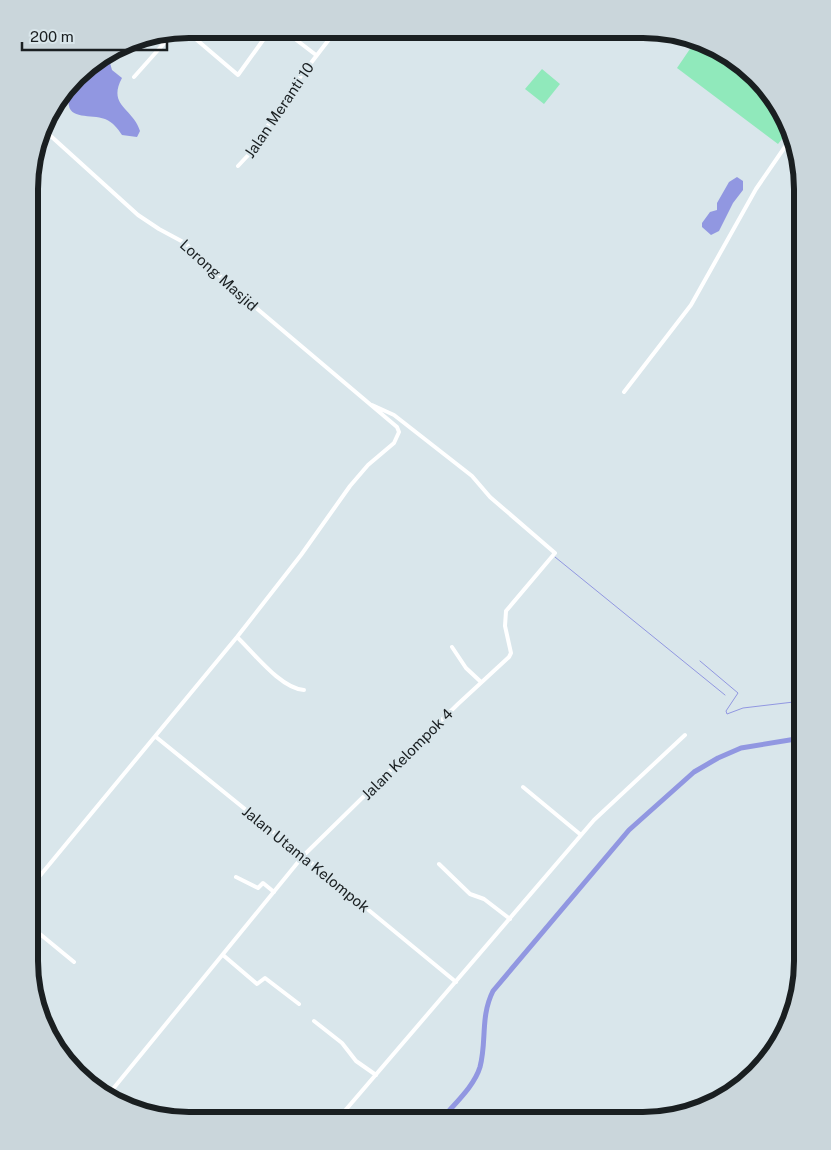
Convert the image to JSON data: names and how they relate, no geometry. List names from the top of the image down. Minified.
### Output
{"streets":{"street":["Jalan Meranti 10","Lorong Masjid","Jalan Kelompok 4","Jalan Utama Kelompok"]},"crossings":[["Lorong Masjid","Jalan Kelompok 4"],["Jalan Kelompok 4","Jalan Utama Kelompok"]],"scale_bar":"200 m"}
